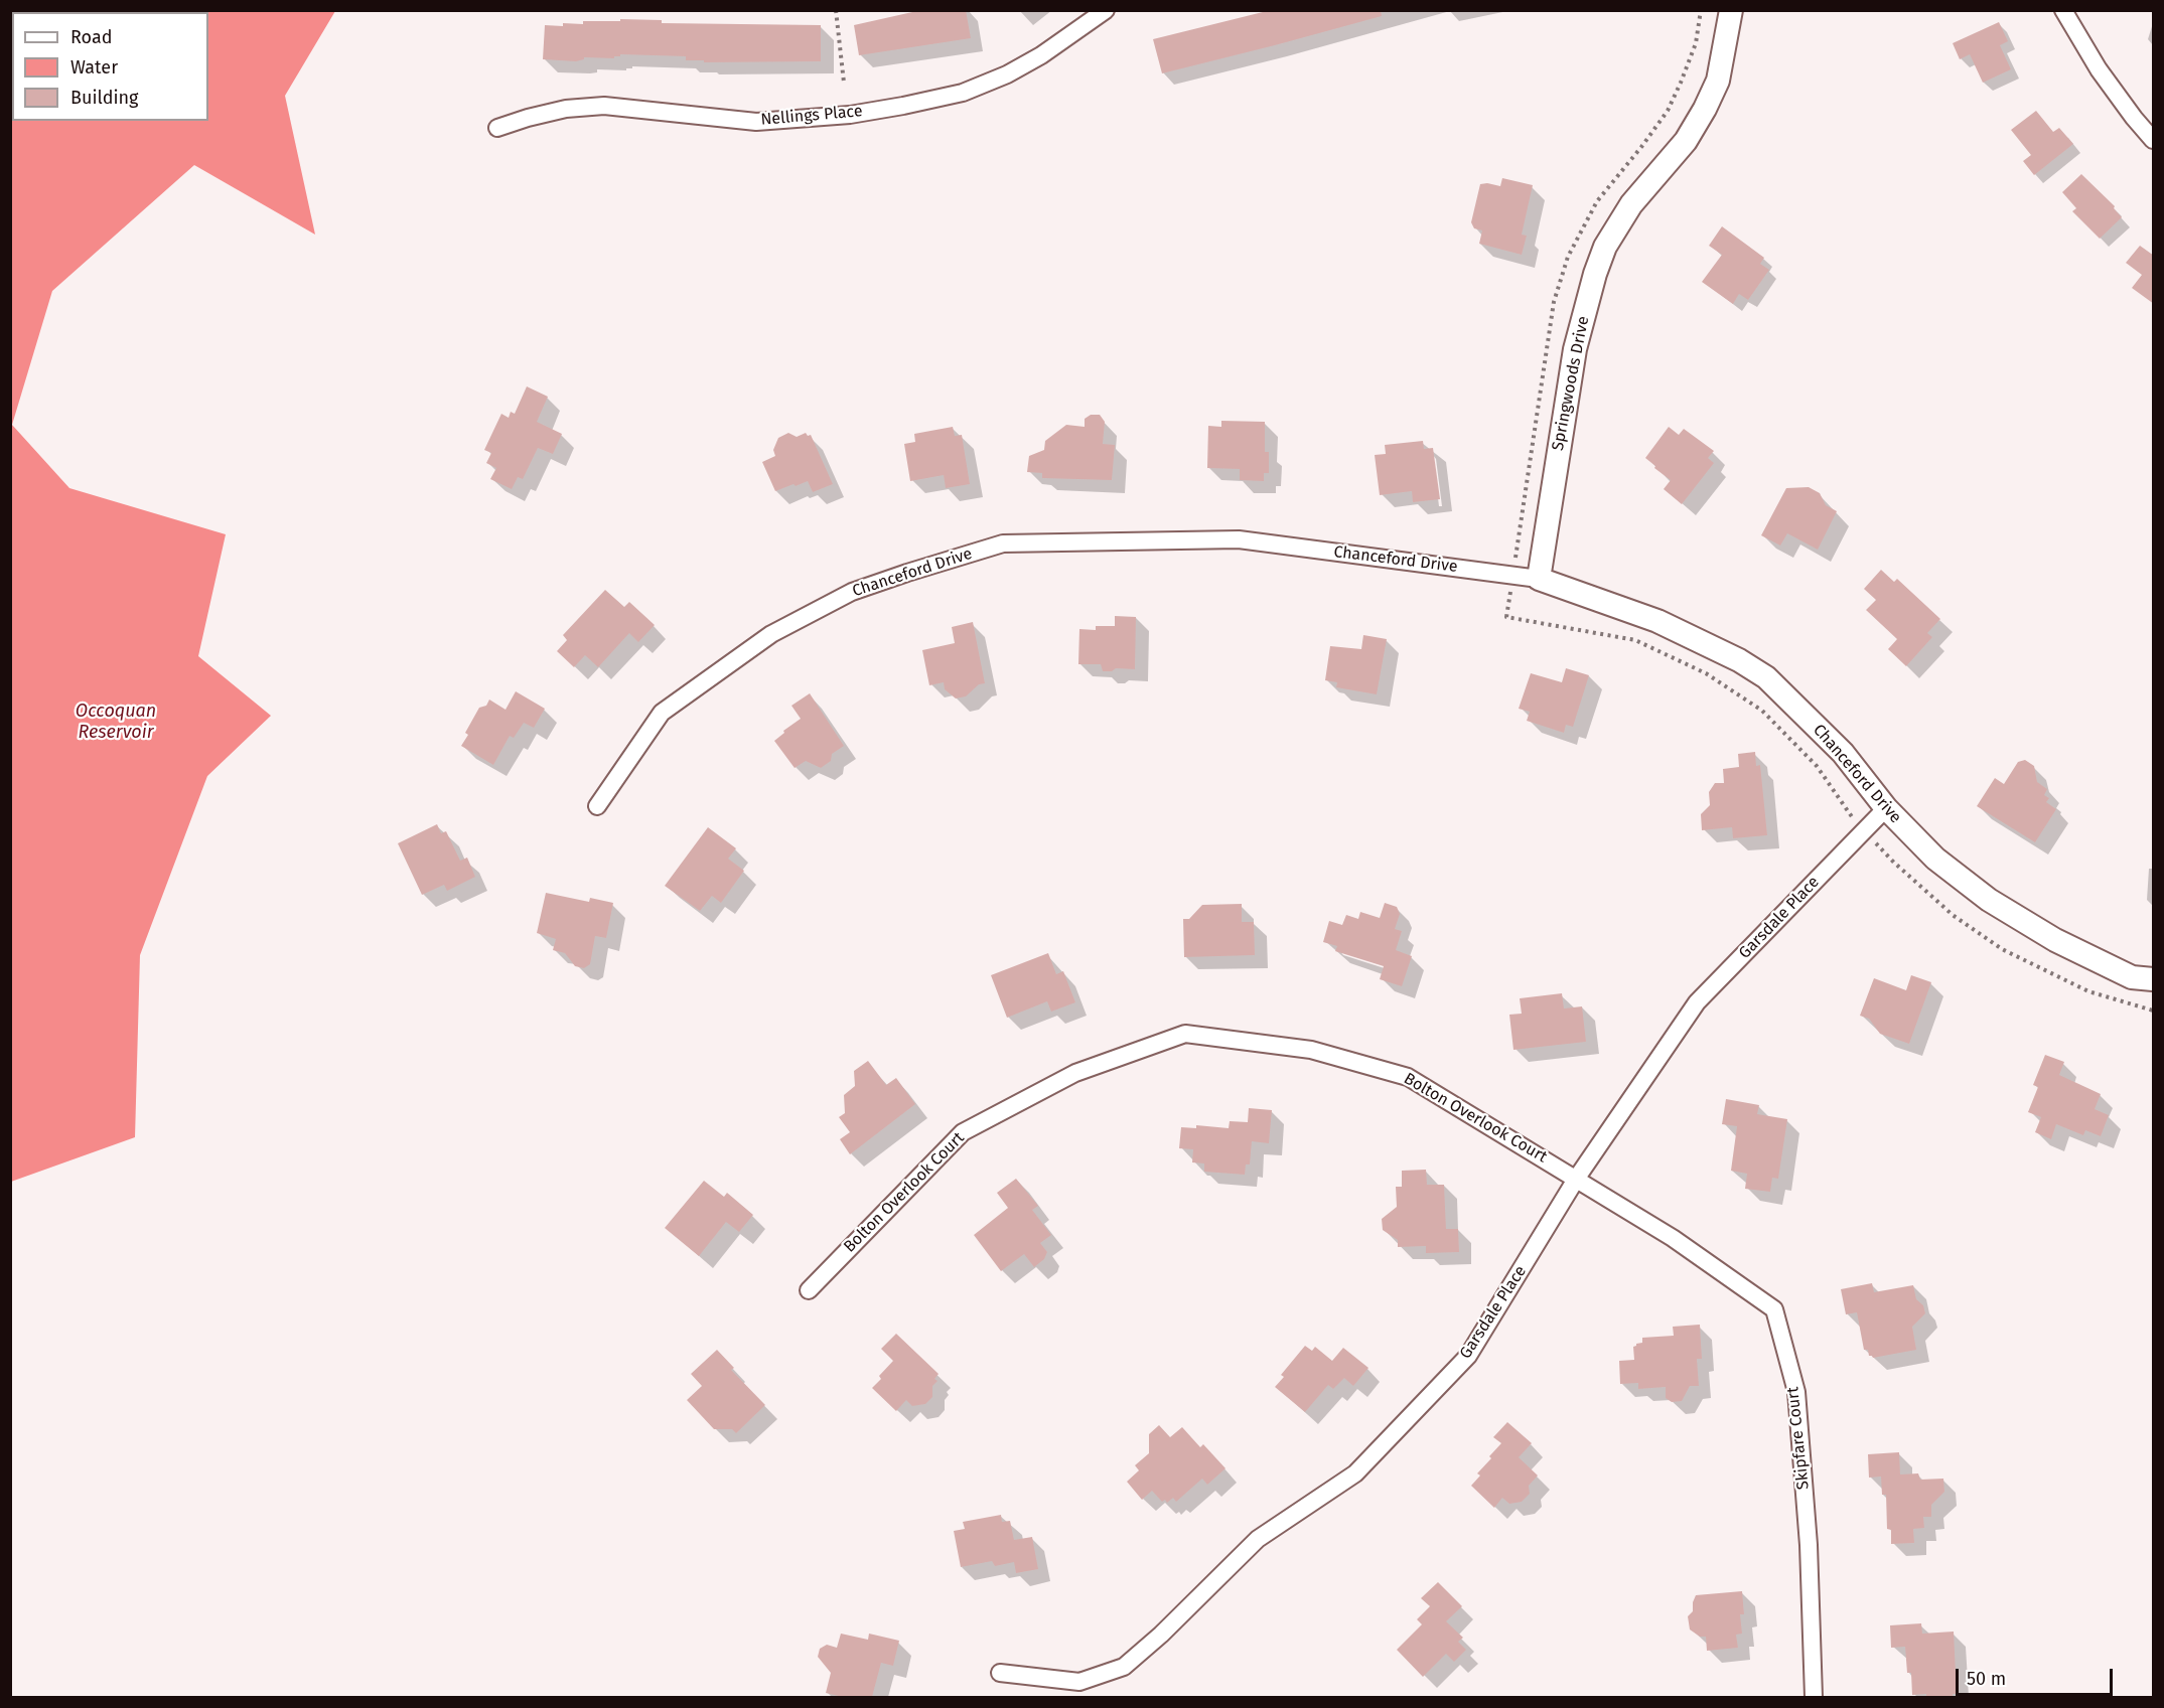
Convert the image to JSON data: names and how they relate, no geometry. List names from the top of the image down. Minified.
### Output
{"streets":{"street":["Nellings Place","Springwoods Drive","Chanceford Drive","Garsdale Place","Bolton Overlook Court","Skipfare Court"]},"crossings":[["Springwoods Drive","Chanceford Drive"],["Chanceford Drive","Garsdale Place"],["Garsdale Place","Bolton Overlook Court"],["Garsdale Place","Skipfare Court"],["Bolton Overlook Court","Skipfare Court"]],"water":["Occoquan Reservoir"],"legend":["Road","Water","Building"],"scale_bar":"50 m"}
